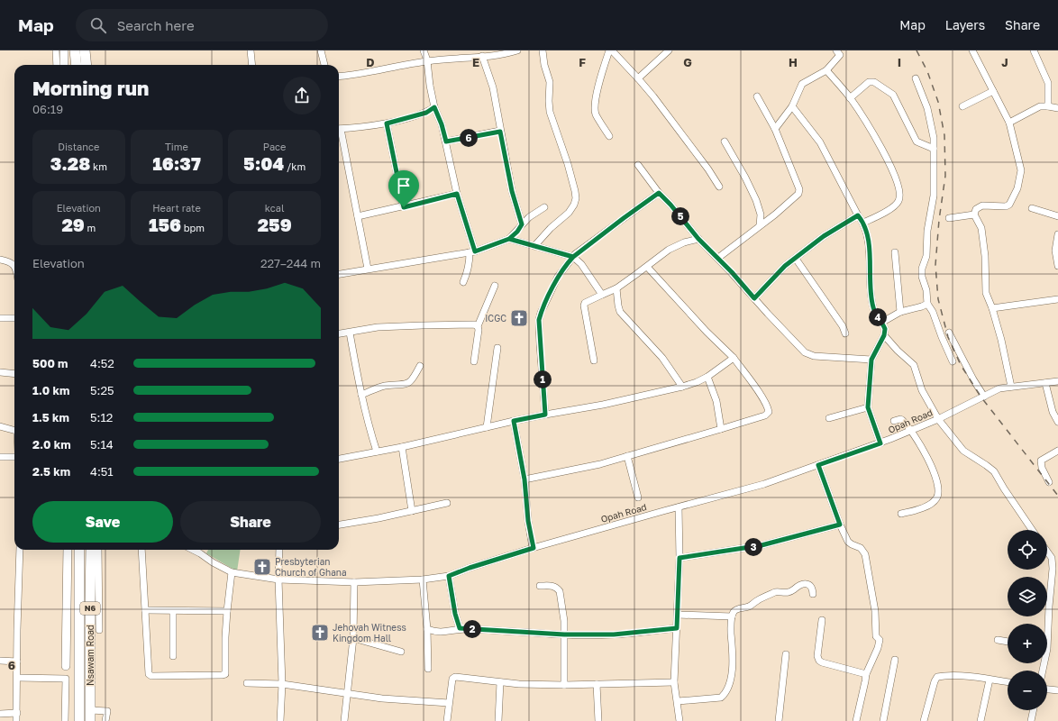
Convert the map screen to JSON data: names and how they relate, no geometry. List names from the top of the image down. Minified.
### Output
{"streets":{"highway":["N6","Nsawam Road"],"street":["Opah Road"]},"places":{"church":["ICGC","Presbyterian Church of Ghana","Jehovah Witness Kingdom Hall"]},"page":{"header":"Map","search":"Search here","nav":["Map","Layers","Share"],"heading":["Morning run","06:19"],"stats":[["Distance","3.28 km"],["Time","16:37"],["Pace","5:04 /km"],["Elevation","29 m"],["Heart rate","156 bpm"],["kcal","259"]],"pins":["6","5","4","1","3","2"],"chart":["Elevation","227–244 m"],"list":[{"name":"500 m","note":"4:52"},{"name":"1.0 km","note":"5:25"},{"name":"1.5 km","note":"5:12"},{"name":"2.0 km","note":"5:14"},{"name":"2.5 km","note":"4:51"}],"buttons":["Save","Share"],"map_buttons":["+","−"]},"grid":{"columns":["D","E","F","G","H","I","J"],"rows":["6"]}}
